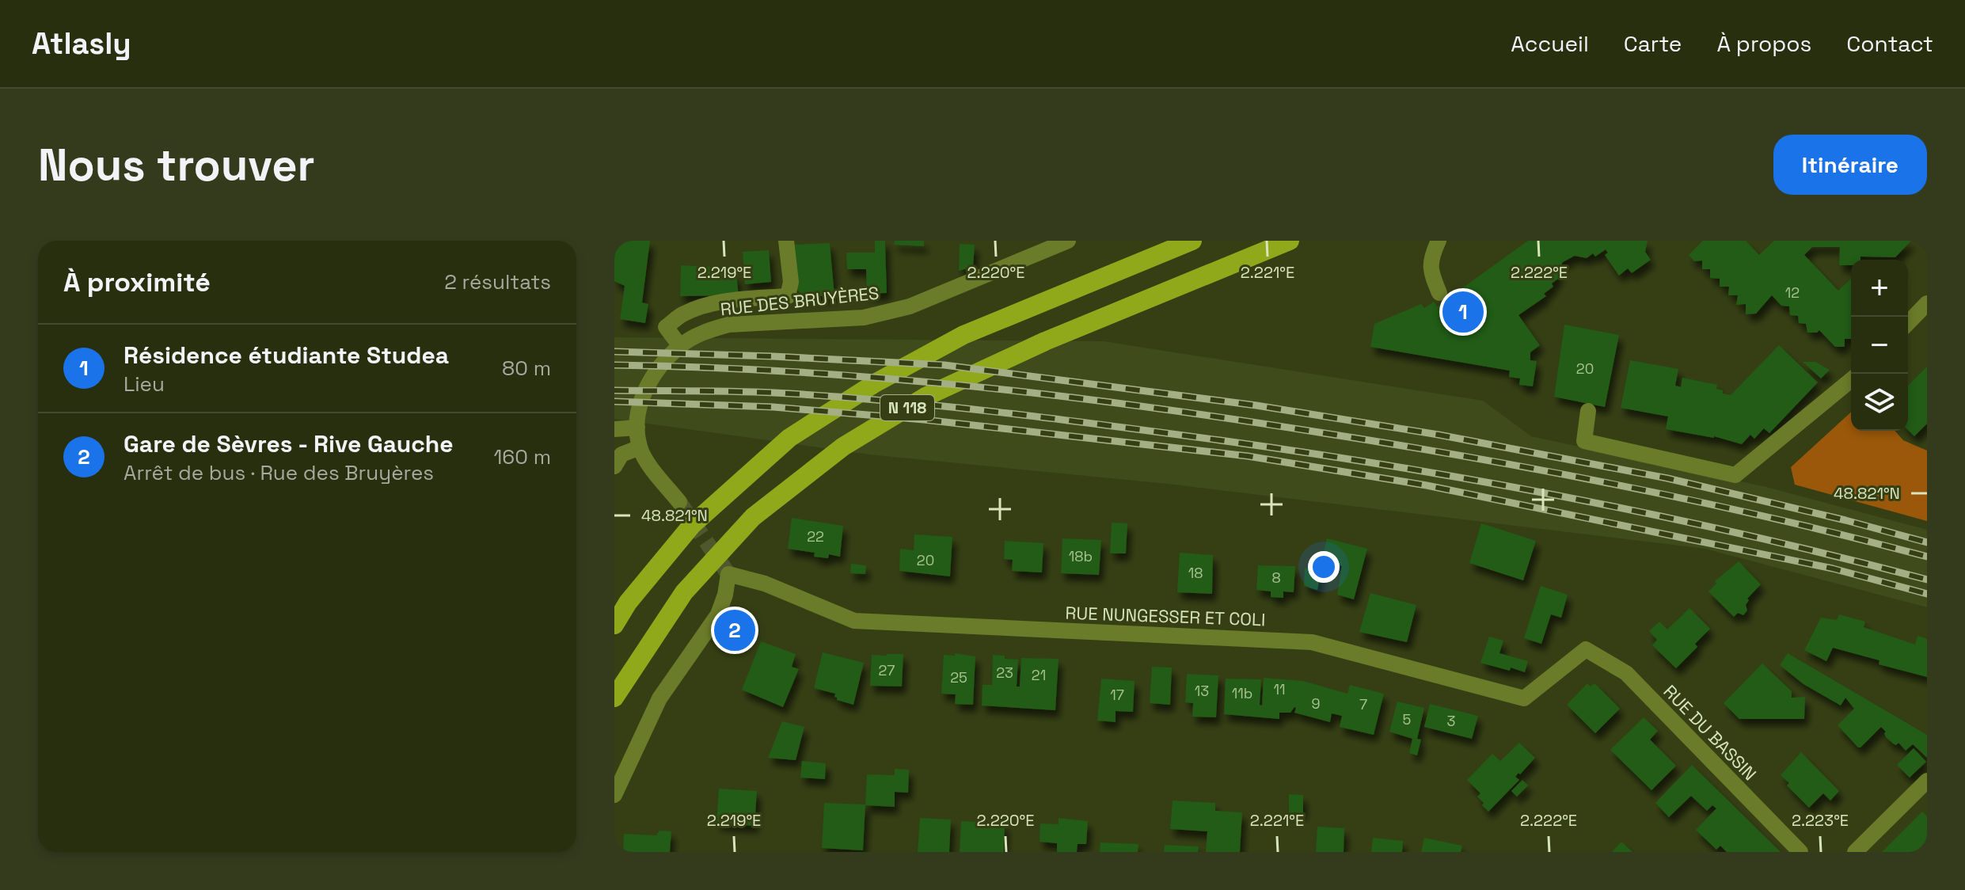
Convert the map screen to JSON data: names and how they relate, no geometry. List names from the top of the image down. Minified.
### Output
{"streets":{"highway":["N 118"],"street":["RUE DES BRUYÈRES","RUE NUNGESSER ET COLI","RUE DU BASSIN"]},"crossings":[["RUE NUNGESSER ET COLI","RUE DU BASSIN"]],"house_numbers":["12","20","22","18b","20","18","8","27","23","21","25","11","13","11b","17","9","7","5","3"],"page":{"header":"Atlasly","nav":["Accueil","Carte","À propos","Contact"],"buttons":"Itinéraire","title":"Nous trouver","heading":["À proximité","2 résultats"],"map_buttons":["+","−"],"pins":["1","2"],"list":[{"mark":"1","name":"Résidence étudiante Studea","note":"Lieu","value":"80 m"},{"mark":"2","name":"Gare de Sèvres - Rive Gauche","note":"Arrêt de bus · Rue des Bruyères","value":"160 m"}]},"coordinates":["2.219°E","2.220°E","2.221°E","2.222°E","48.821°N","2.223°E"]}
